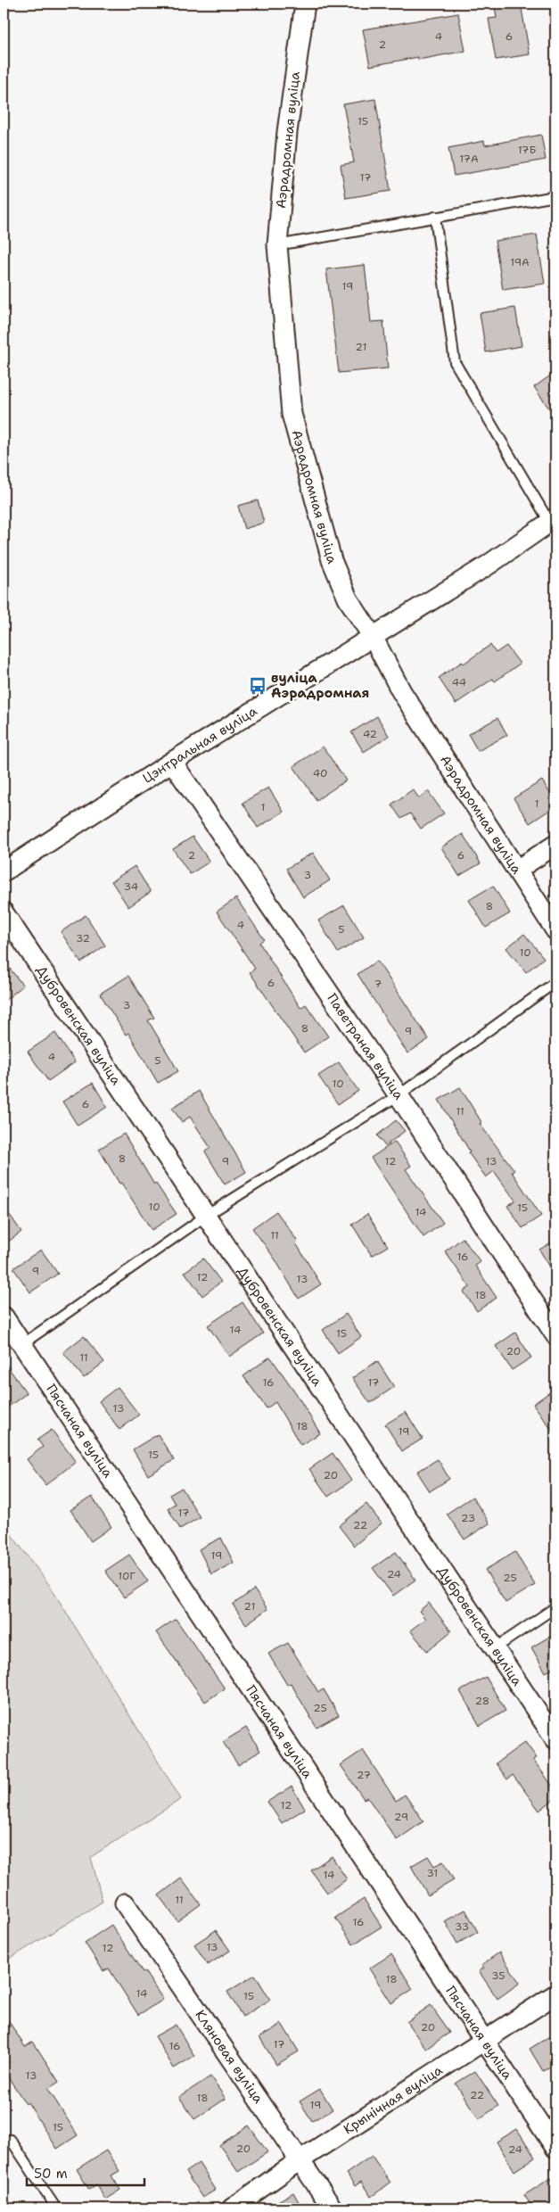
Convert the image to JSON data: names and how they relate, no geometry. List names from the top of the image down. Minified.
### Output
{"streets":{"street":["Аэрадромная вуліца","Цэнтральная вуліца","Дубровенская вуліца","Паветраная вуліца","Пясчаная вуліца","Кляновая вуліца","Крынічная вуліца"]},"crossings":[["Аэрадромная вуліца","Цэнтральная вуліца"],["Цэнтральная вуліца","Паветраная вуліца"],["Пясчаная вуліца","Крынічная вуліца"],["Кляновая вуліца","Крынічная вуліца"]],"places":{"bus stop":["вуліца Аэрадромная"]},"house_numbers":["4","6","2","15","17Б","17А","17","19А","19","21","44","42","40","1","1","2","6","3","34","8","4","5","32","10","6","7","3","8","9","4","5","10","6","11","8","9","12","13","10","15","14","11","16","9","12","13","18","14","15","20","11","16","17","13","18","19","15","20","17","23","22","19","24","10Г","25","21","28","25","27","12","29","31","14","11","16","33","13","12","35","18","14","15","20","17","16","13","22","18","19","15","20","24"],"scale_bar":"50 m"}
